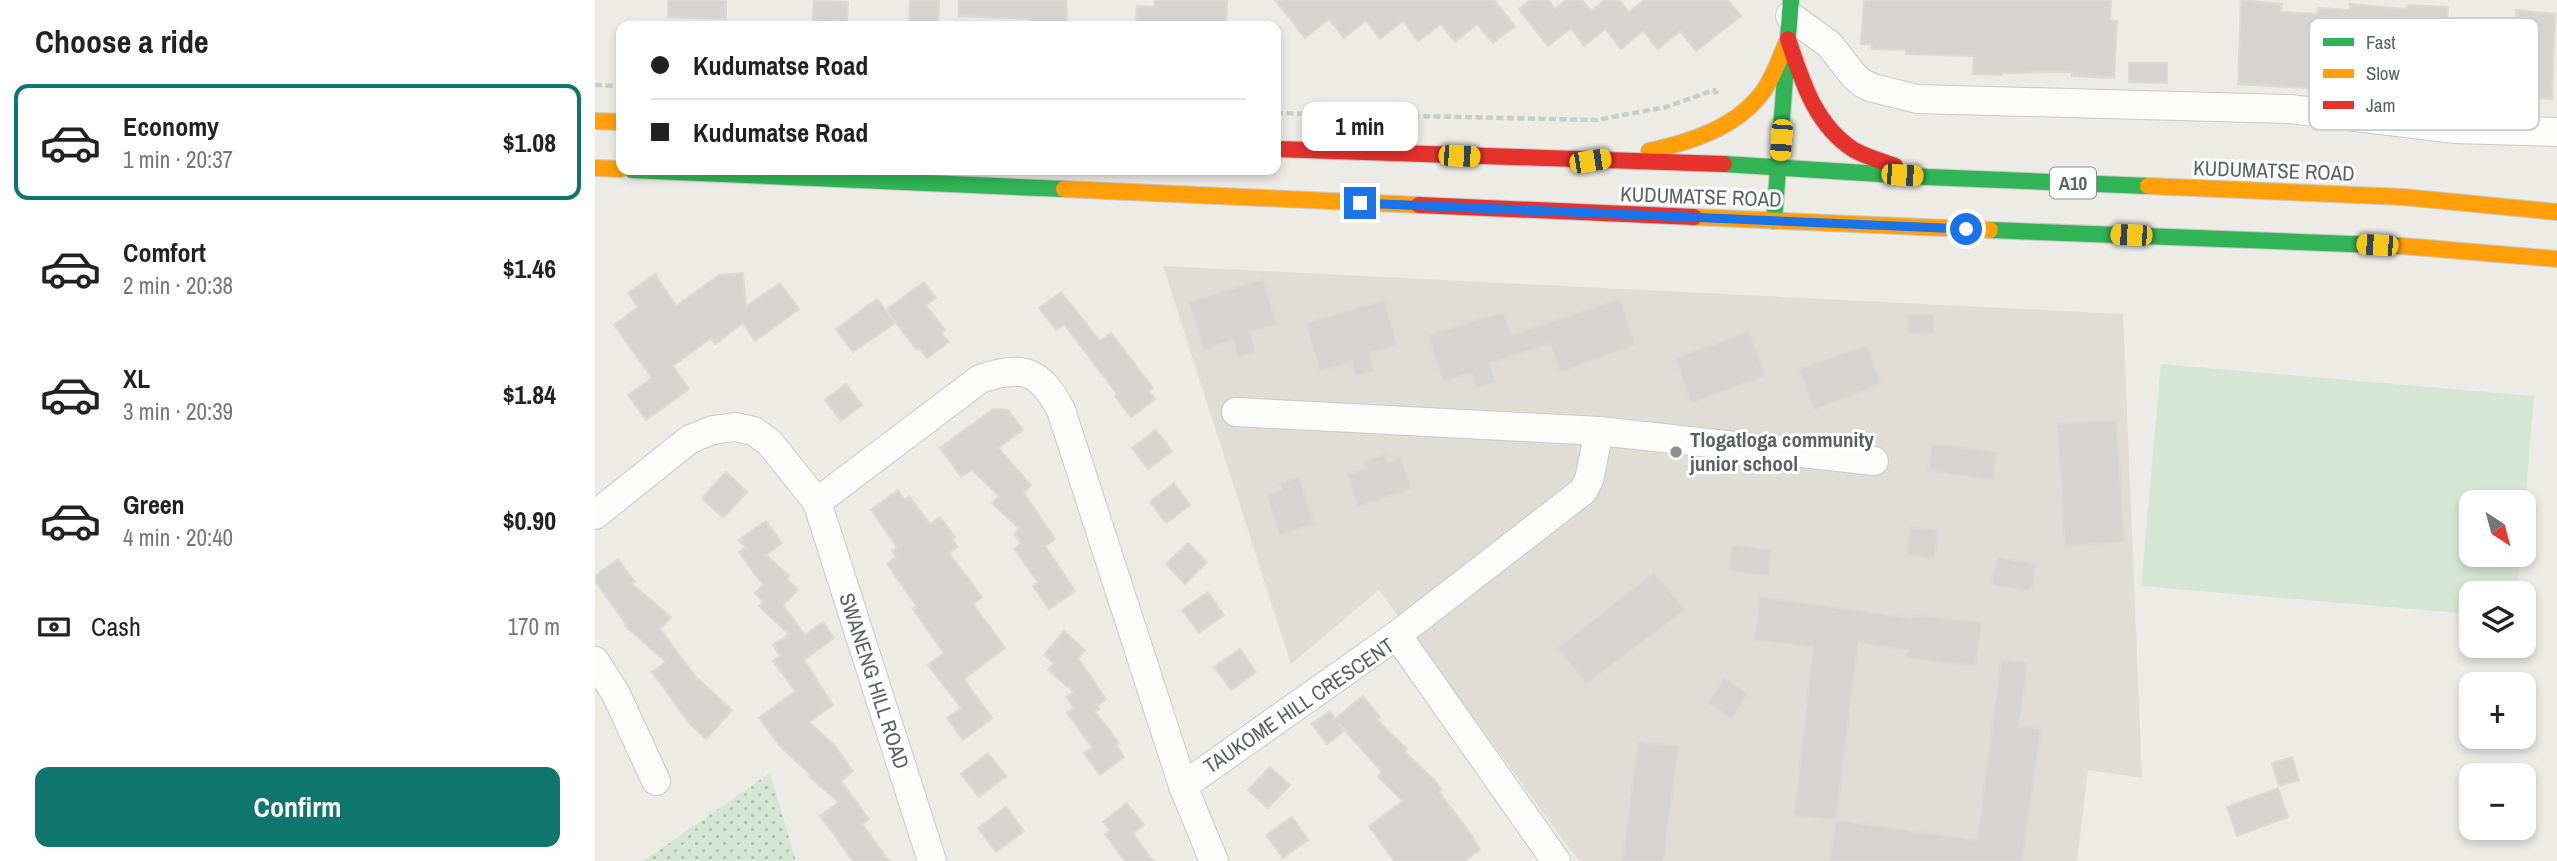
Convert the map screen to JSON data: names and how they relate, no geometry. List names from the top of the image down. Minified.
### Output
{"streets":{"main road":["KUDUMATSE ROAD","A10"],"street":["SWANENG HILL ROAD","TAUKOME HILL CRESCENT"]},"places":["Tlogatloga community junior school"],"legend":["Fast","Slow","Jam"],"north":"bottom right","page":{"heading":"Choose a ride","banner":["Kudumatse Road","Kudumatse Road"],"list":[{"name":"Economy","note":"1 min · 20:37","value":"$1.08"},{"name":"Comfort","note":"2 min · 20:38","value":"$1.46"},{"name":"XL","note":"3 min · 20:39","value":"$1.84"},{"name":"Green","note":"4 min · 20:40","value":"$0.90"}],"bubble":"1 min","map_buttons":["+","−"],"pay":["Cash","170 m"],"buttons":"Confirm"}}
